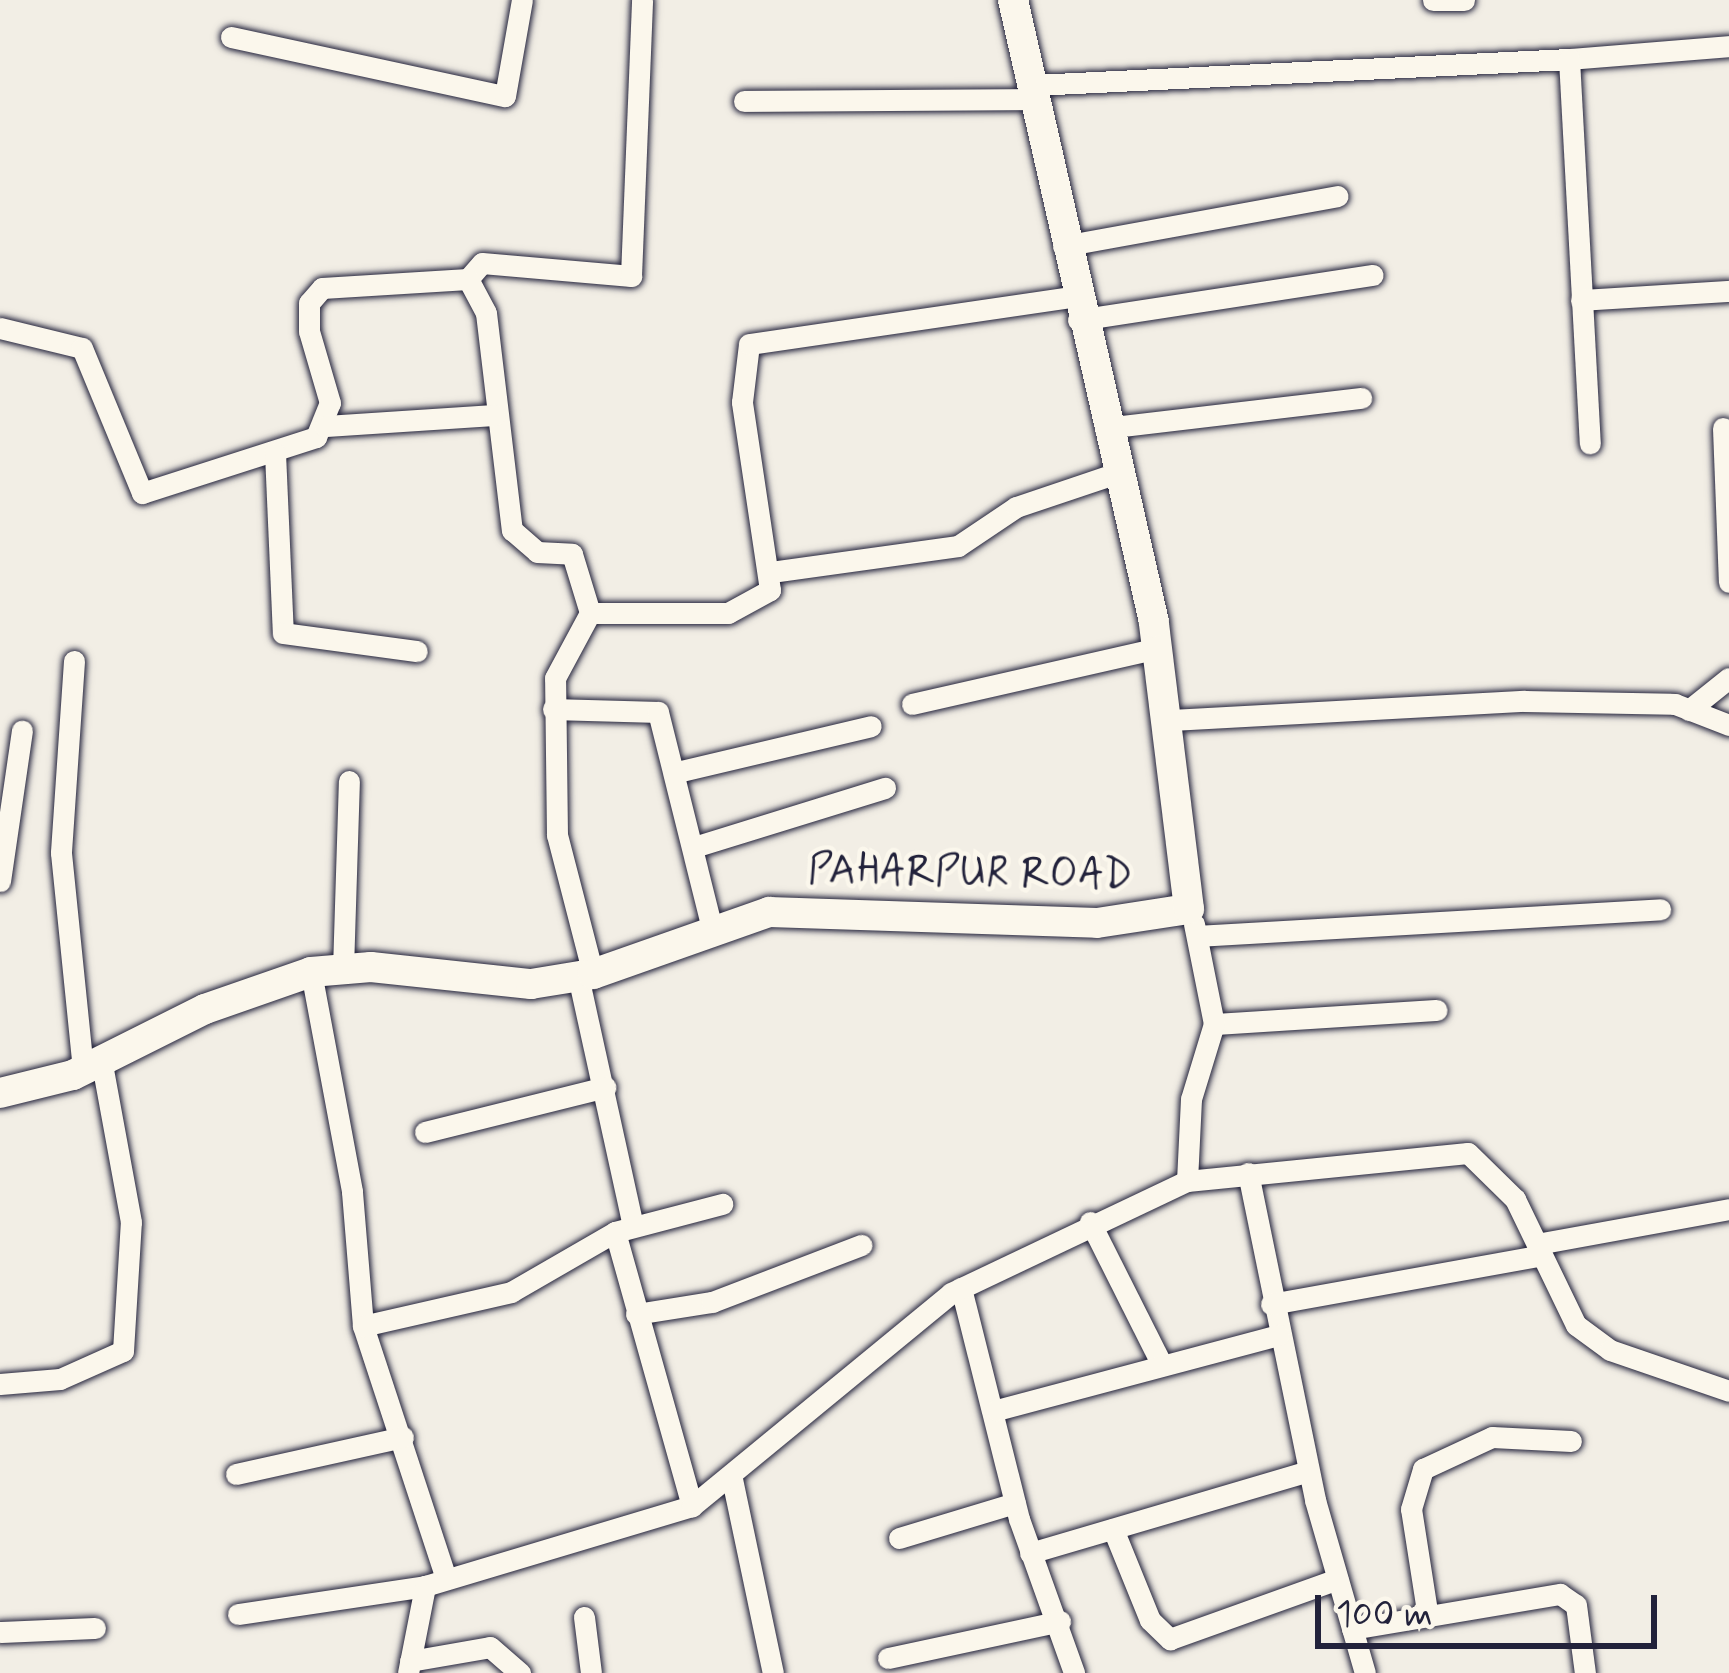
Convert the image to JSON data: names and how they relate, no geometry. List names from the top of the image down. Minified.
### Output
{"streets":{"street":["PAHARPUR ROAD"]},"scale_bar":"100 m"}
